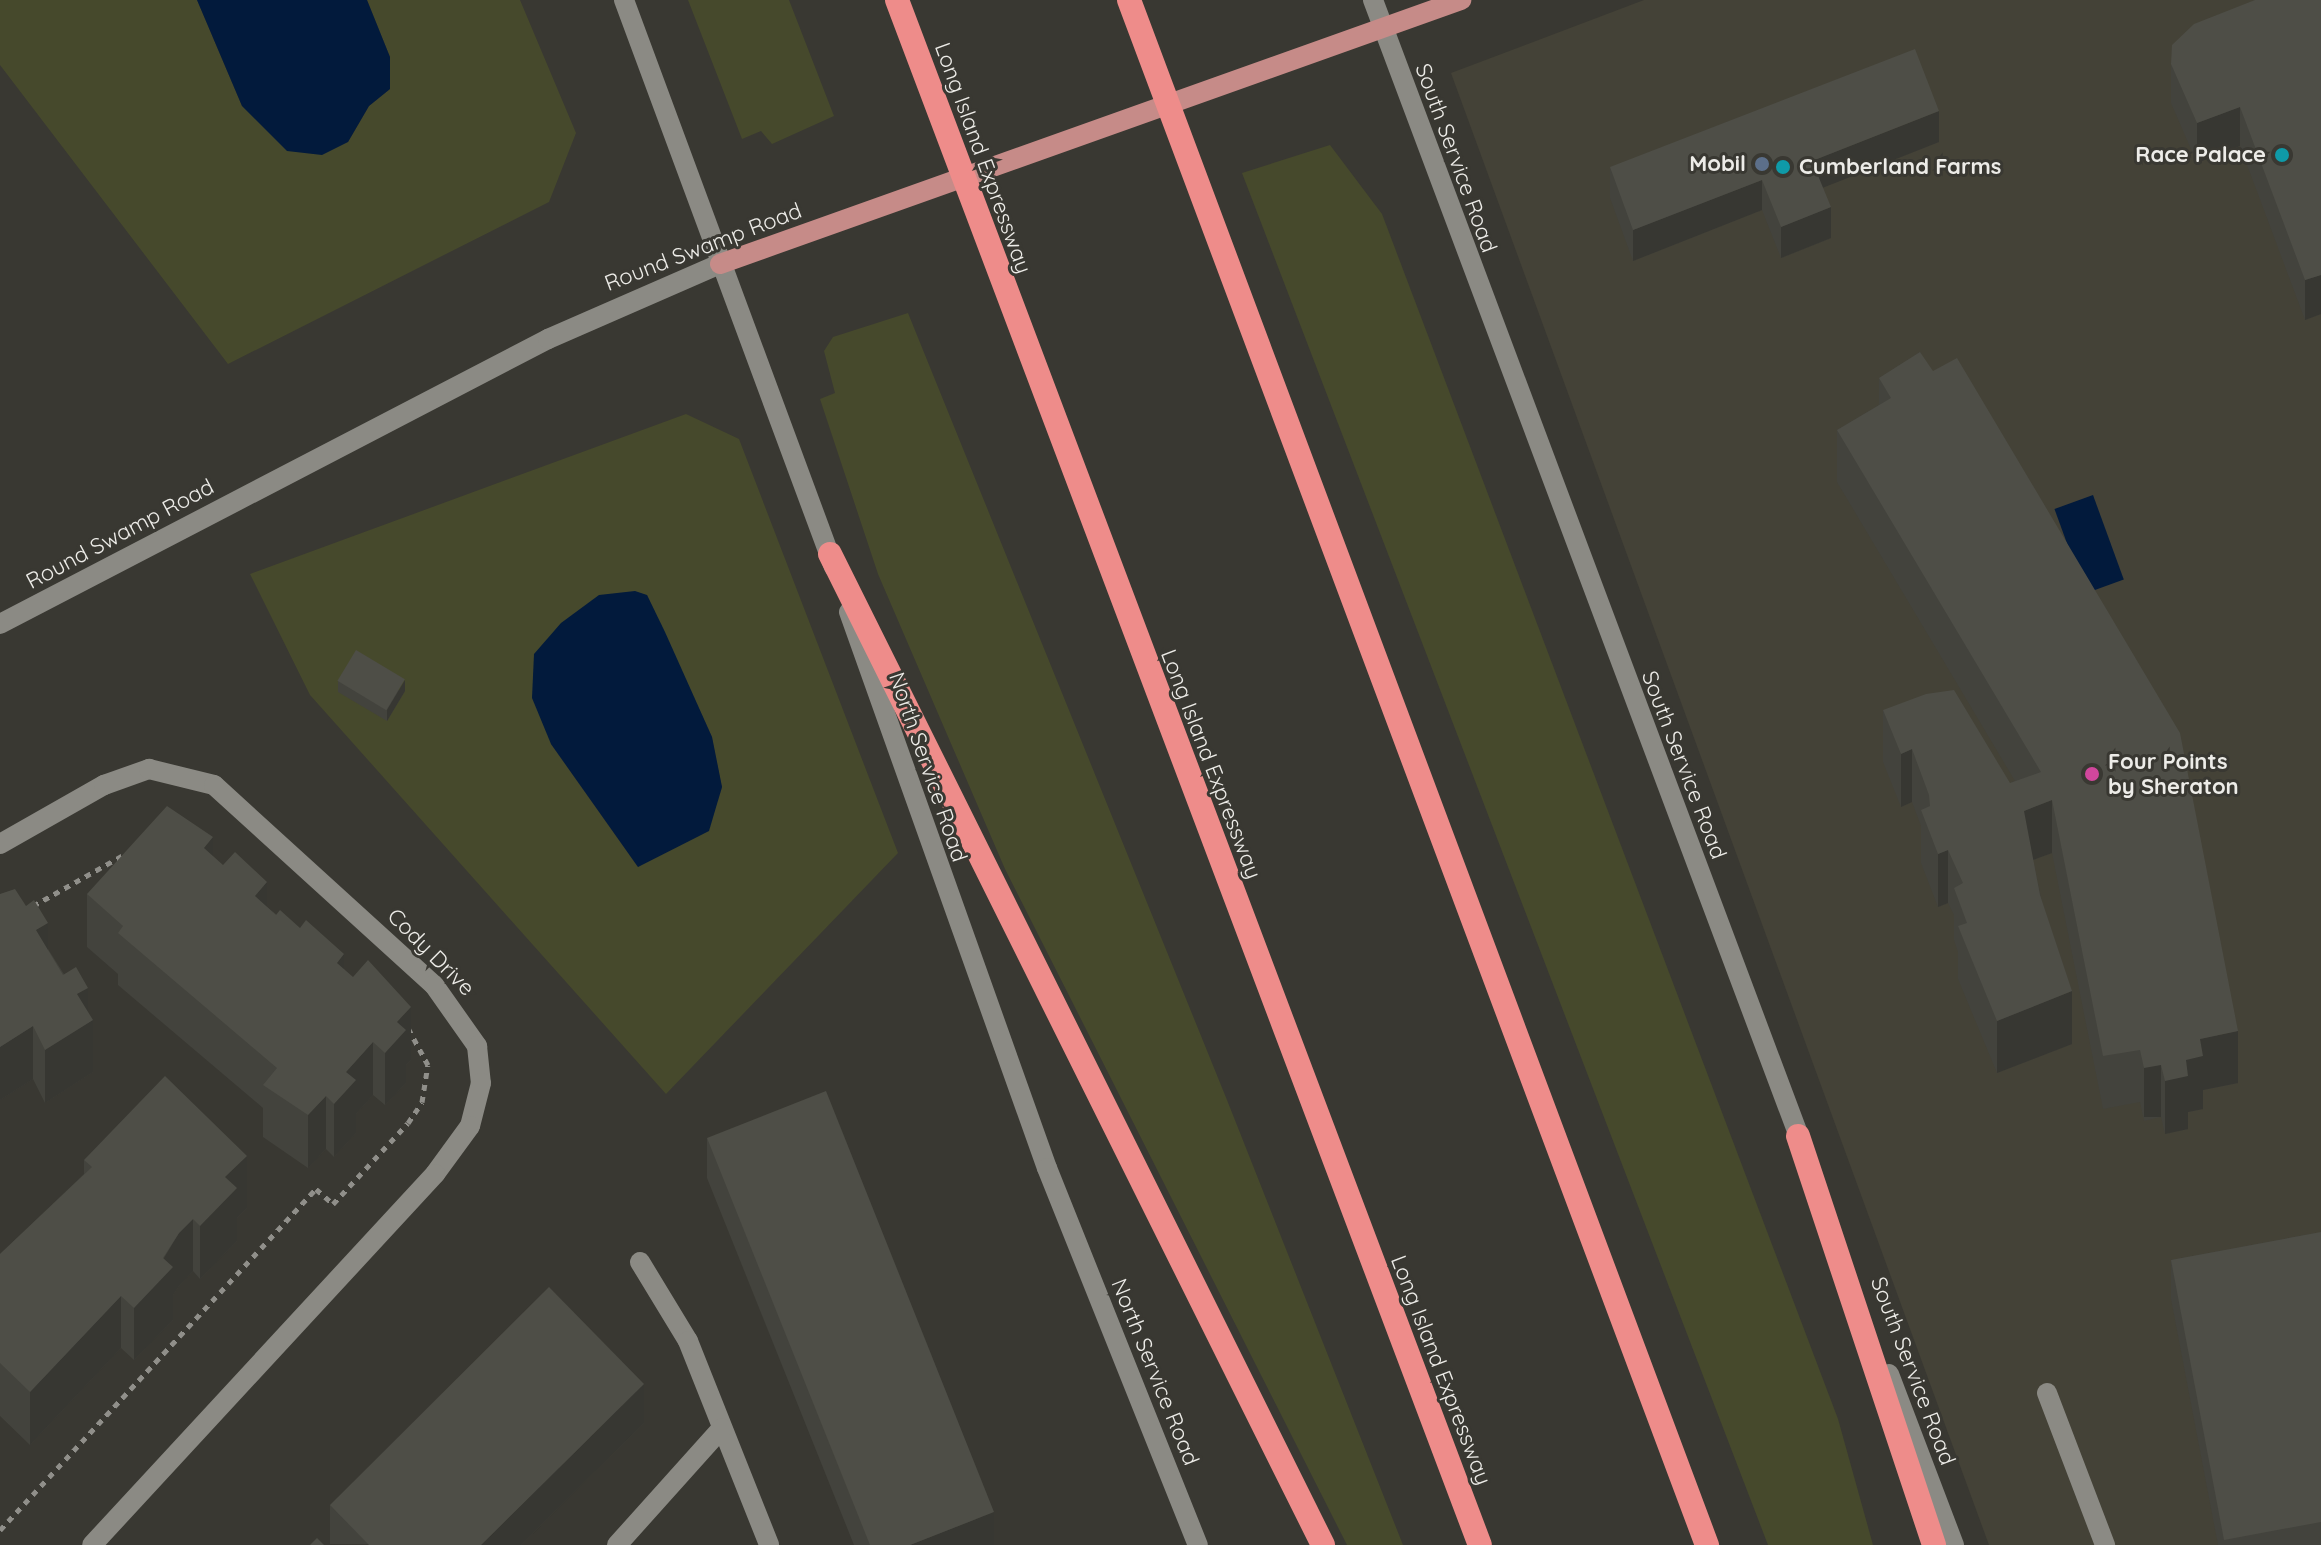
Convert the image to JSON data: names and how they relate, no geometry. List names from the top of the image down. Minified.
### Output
{"streets":{"highway":["Long Island Expressway"],"main road":["South Service Road","Round Swamp Road","North Service Road","Cody Drive"]},"crossings":[["South Service Road","Round Swamp Road"],["Round Swamp Road","North Service Road"]],"places":["Race Palace","Mobil","Cumberland Farms","Four Points by Sheraton"]}
